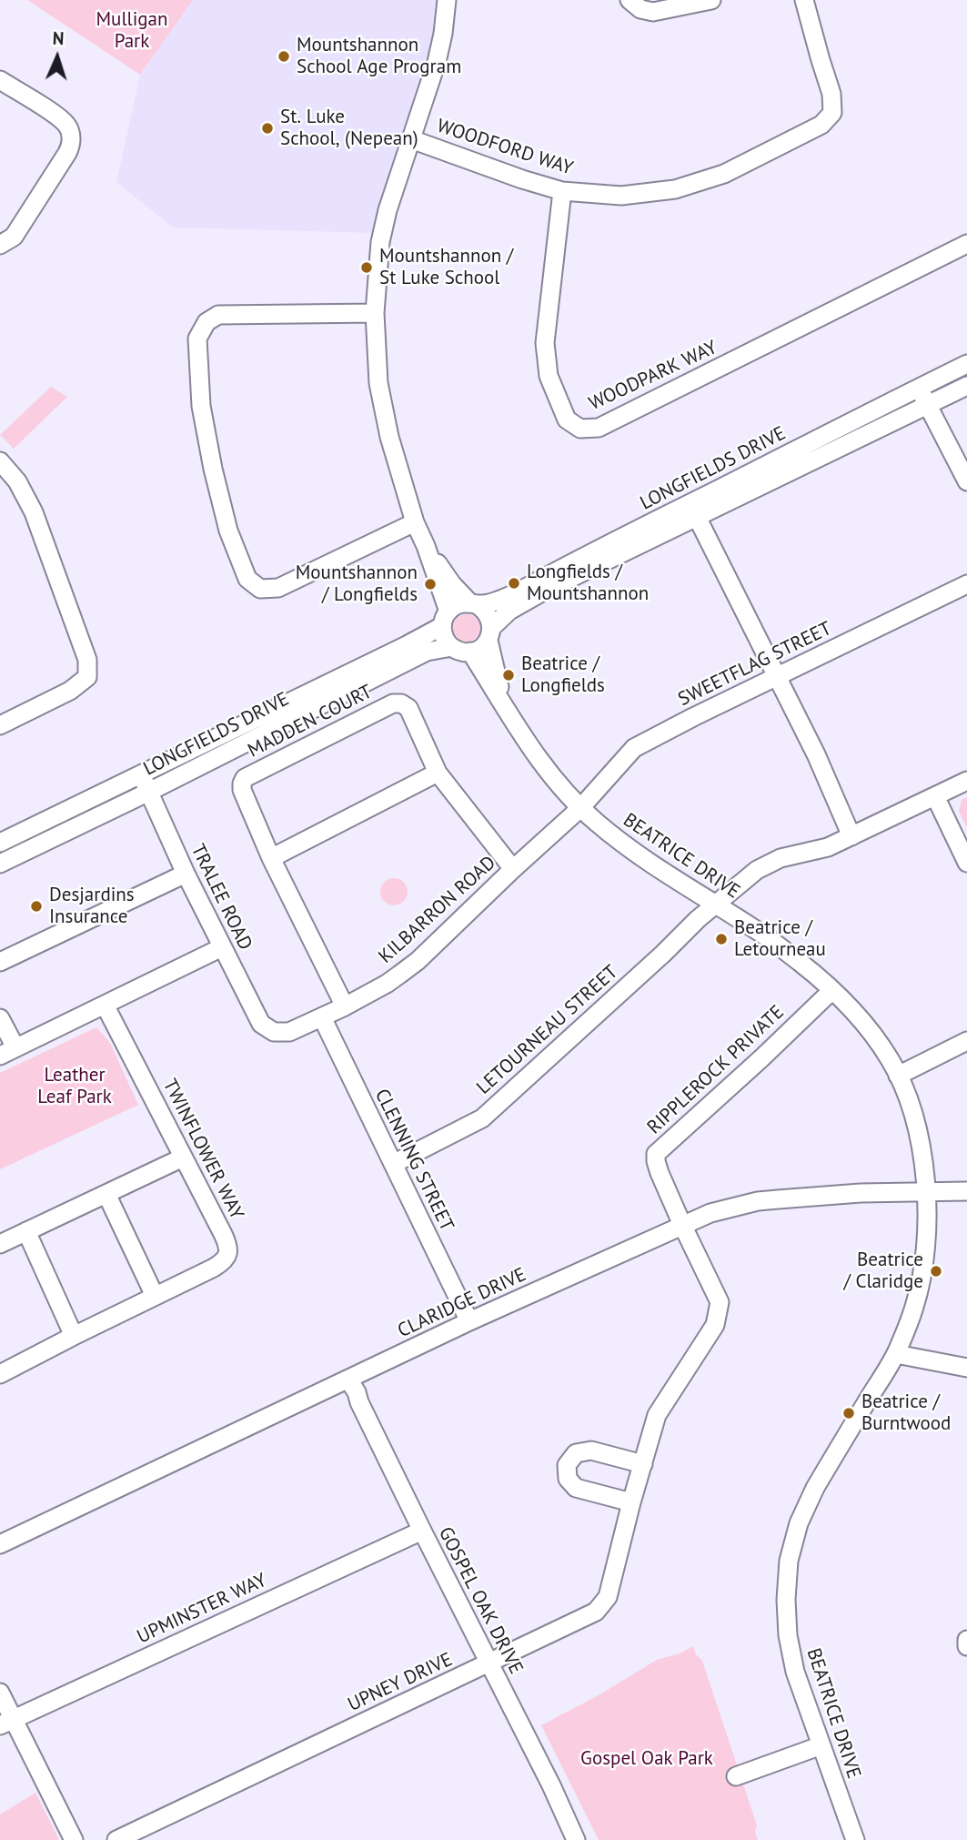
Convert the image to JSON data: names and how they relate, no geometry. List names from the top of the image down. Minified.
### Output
{"streets":{"street":["WOODFORD WAY","WOODPARK WAY","LONGFIELDS DRIVE","SWEETFLAG STREET","MADDEN COURT","BEATRICE DRIVE","TRALEE ROAD","KILBARRON ROAD","LETOURNEAU STREET","RIPPLEROCK PRIVATE","TWINFLOWER WAY","CLENNING STREET","CLARIDGE DRIVE","GOSPEL OAK DRIVE","UPMINSTER WAY","UPNEY DRIVE"]},"crossings":[["WOODFORD WAY","WOODPARK WAY"],["LONGFIELDS DRIVE","BEATRICE DRIVE"],["LONGFIELDS DRIVE","TRALEE ROAD"],["SWEETFLAG STREET","BEATRICE DRIVE"],["SWEETFLAG STREET","KILBARRON ROAD"],["MADDEN COURT","KILBARRON ROAD"],["BEATRICE DRIVE","KILBARRON ROAD"],["BEATRICE DRIVE","LETOURNEAU STREET"],["BEATRICE DRIVE","RIPPLEROCK PRIVATE"],["BEATRICE DRIVE","CLARIDGE DRIVE"],["TRALEE ROAD","KILBARRON ROAD"],["KILBARRON ROAD","CLENNING STREET"],["LETOURNEAU STREET","CLENNING STREET"],["RIPPLEROCK PRIVATE","CLARIDGE DRIVE"],["RIPPLEROCK PRIVATE","UPNEY DRIVE"],["CLENNING STREET","CLARIDGE DRIVE"],["CLARIDGE DRIVE","GOSPEL OAK DRIVE"],["CLARIDGE DRIVE","UPNEY DRIVE"],["GOSPEL OAK DRIVE","UPMINSTER WAY"],["GOSPEL OAK DRIVE","UPNEY DRIVE"]],"parks":["Mulligan Park","Leather Leaf Park","Gospel Oak Park"],"places":["Mountshannon School Age Program","St. Luke School, (Nepean)","Mountshannon / St Luke School","Longfields / Mountshannon","Mountshannon / Longfields","Beatrice / Longfields","Desjardins Insurance","Beatrice / Letourneau","Beatrice / Claridge","Beatrice / Burntwood"],"north":"top"}
